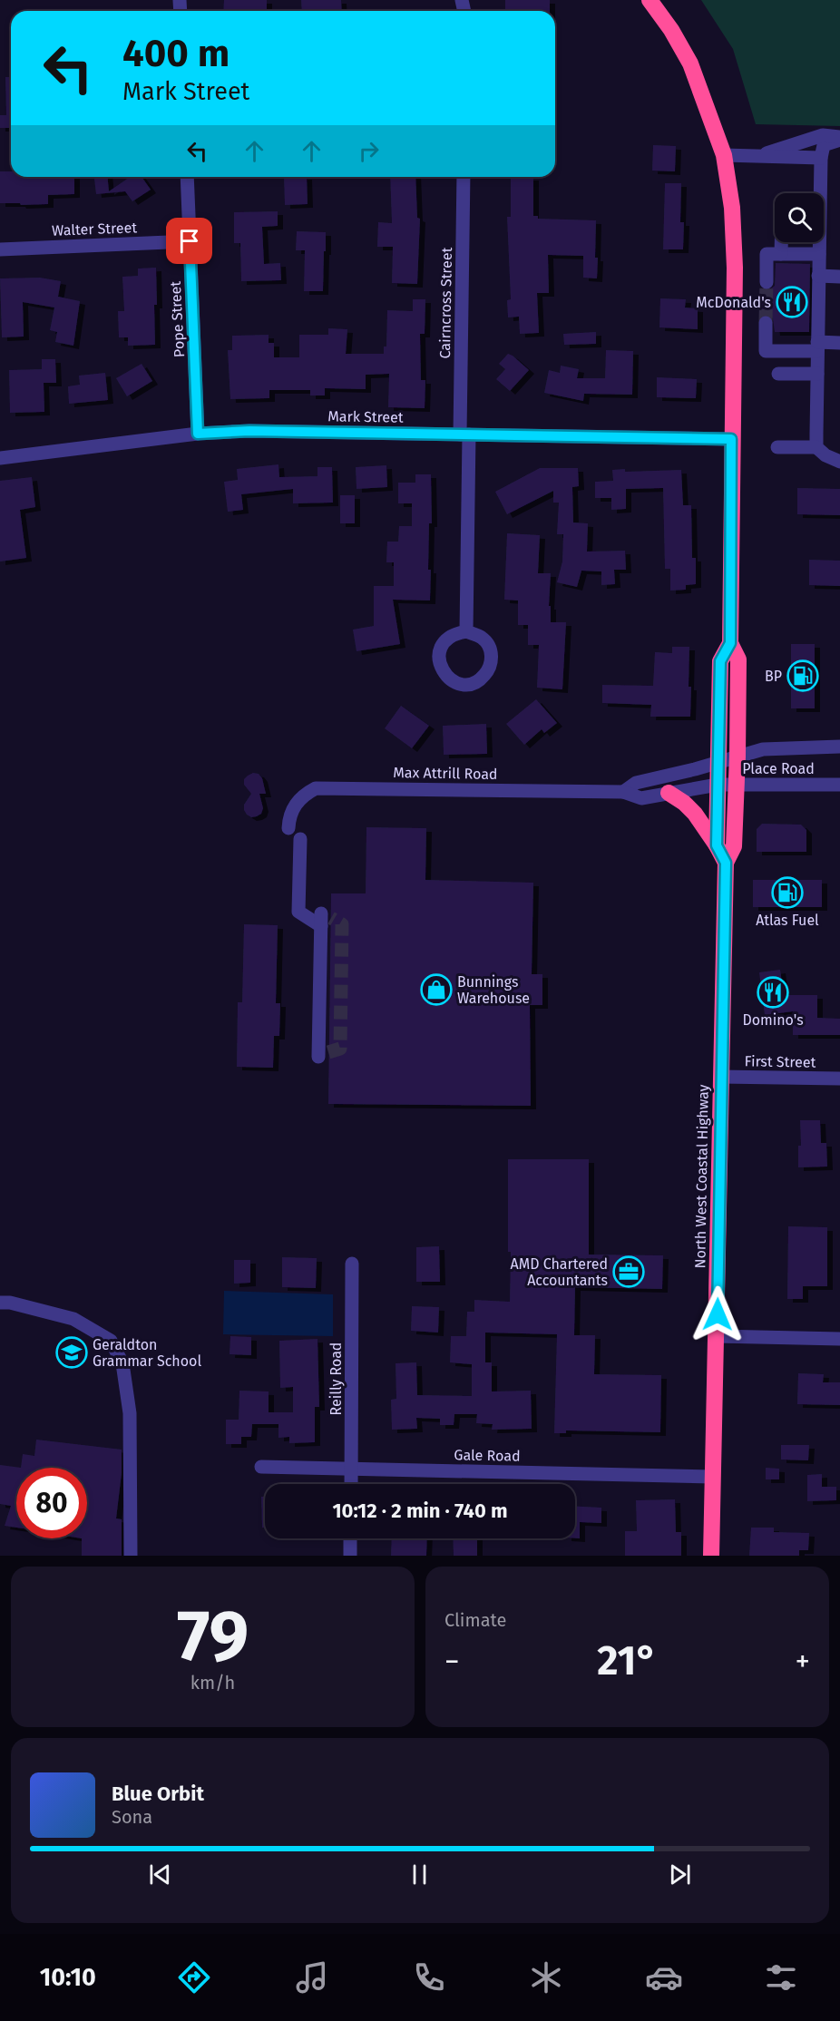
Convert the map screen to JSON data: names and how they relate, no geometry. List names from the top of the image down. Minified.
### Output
{"streets":{"highway":["North West Coastal Highway"],"street":["Walter Street","Cairncross Street","Pope Street","Mark Street","Place Road","Max Attrill Road","First Street","Reilly Road","Gale Road"]},"crossings":[["Walter Street","Pope Street"],["Cairncross Street","Mark Street"],["Pope Street","Mark Street"],["Mark Street","North West Coastal Highway"],["Place Road","Max Attrill Road"],["Place Road","North West Coastal Highway"],["Max Attrill Road","North West Coastal Highway"],["First Street","North West Coastal Highway"],["North West Coastal Highway","Gale Road"],["Reilly Road","Gale Road"]],"places":{"restaurant":["McDonald's","Domino's"],"fuel station":["BP","Atlas Fuel"],"shop":["Bunnings Warehouse"],"office":["AMD Chartered Accountants"],"school or university":["Geraldton Grammar School"]},"page":{"turn":["400 m","Mark Street"],"limit":"80","trip":"10:12 · 2 min · 740 m","tile":[["79","km/h"],"Climate"],"heat":["−","21°","+"],"song":["Blue Orbit","Sona"],"tabs":"10:10"}}
